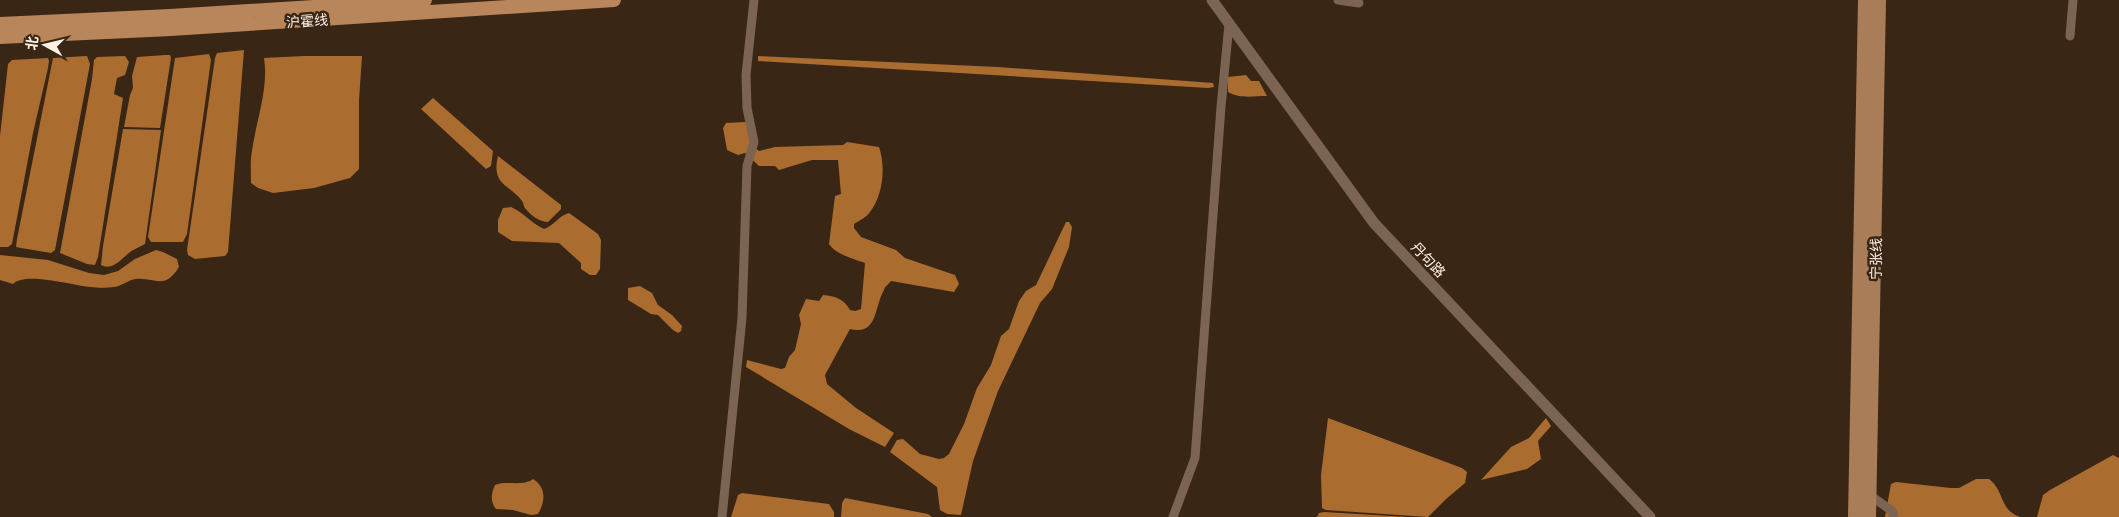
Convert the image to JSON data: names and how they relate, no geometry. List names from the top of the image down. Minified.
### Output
{"streets":{"highway":["沪霍线"],"main road":["宁张线"],"street":["丹句路"]},"north":"left"}
